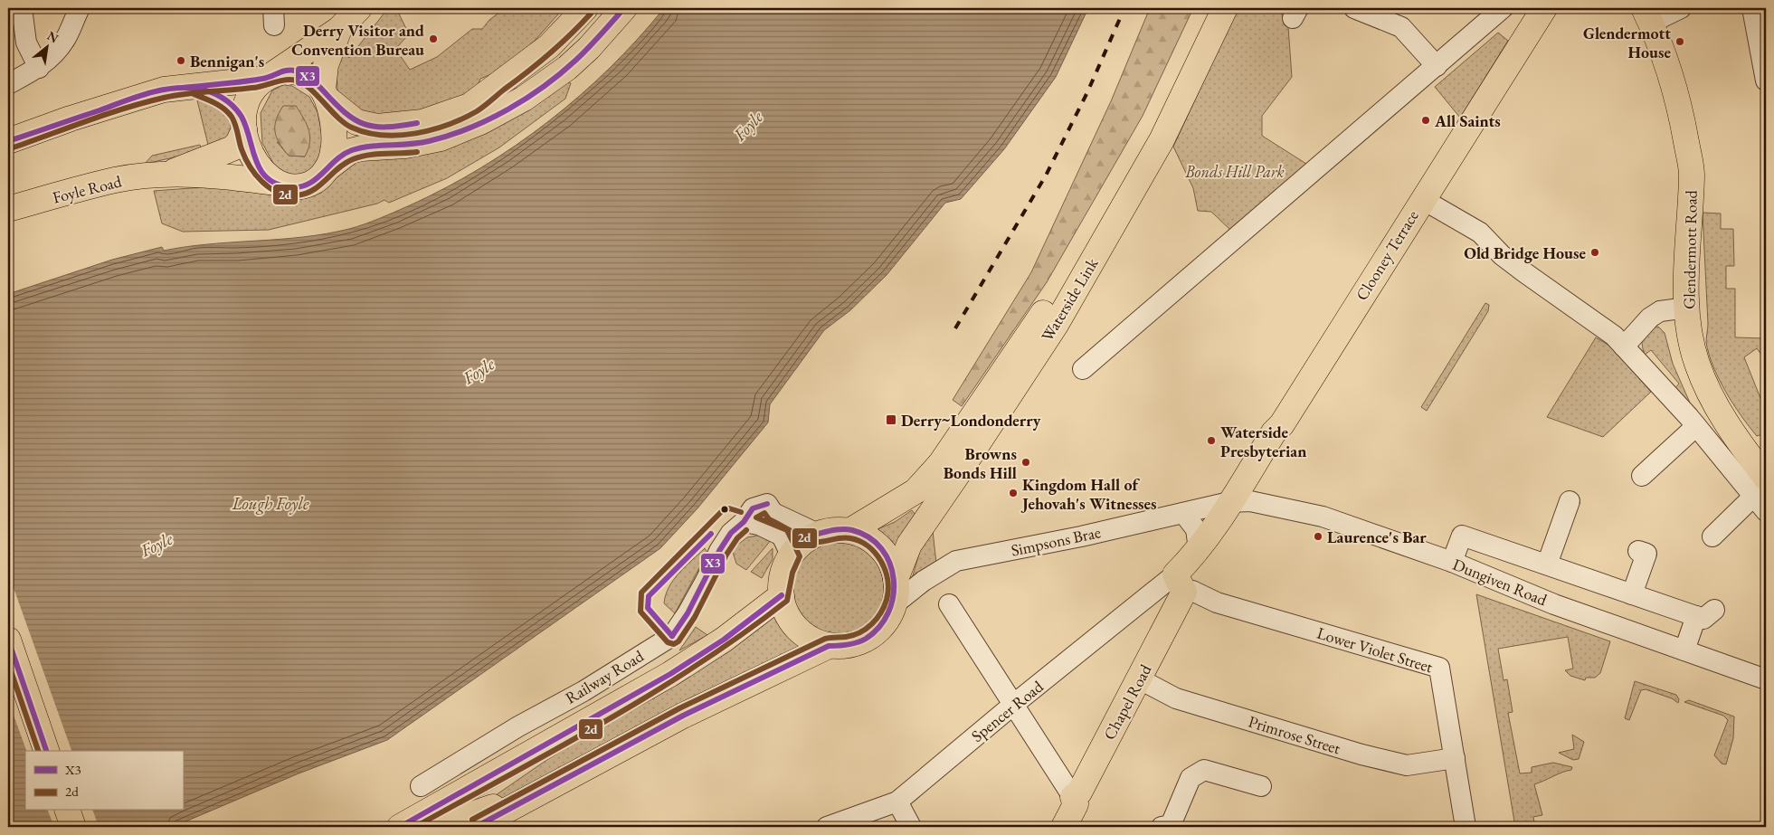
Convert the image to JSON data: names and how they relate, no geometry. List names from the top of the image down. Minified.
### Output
{"streets":{"main road":["Foyle Road","Glendermott Road","Clooney Terrace","Waterside Link","Chapel Road"],"street":["Simpsons Brae","Dungiven Road","Lower Violet Street","Railway Road","Spencer Road","Primrose Street"]},"crossings":[["Clooney Terrace","Simpsons Brae"],["Clooney Terrace","Dungiven Road"],["Clooney Terrace","Chapel Road"],["Waterside Link","Simpsons Brae"],["Simpsons Brae","Dungiven Road"],["Lower Violet Street","Chapel Road"],["Lower Violet Street","Spencer Road"],["Lower Violet Street","Primrose Street"],["Chapel Road","Spencer Road"],["Chapel Road","Primrose Street"]],"water":["Foyle","Lough Foyle"],"parks":["Bonds Hill Park"],"places":{"other":["Derry Visitor and Convention Bureau","Glendermott House","Bennigan's","All Saints","Old Bridge House","Waterside Presbyterian","Browns Bonds Hill","Kingdom Hall of Jehovah's Witnesses","Laurence's Bar"],"transit":["Derry~Londonderry"]},"lines":["transit line X3","transit line 2d"],"legend":["X3","2d"],"north":"top right"}
